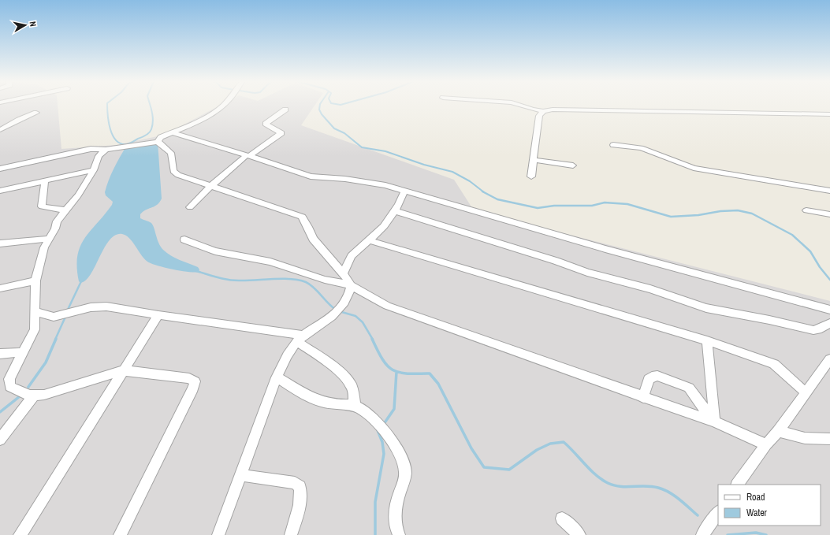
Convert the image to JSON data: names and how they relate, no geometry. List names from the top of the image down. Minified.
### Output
{"legend":["Road","Water"],"north":"right"}
